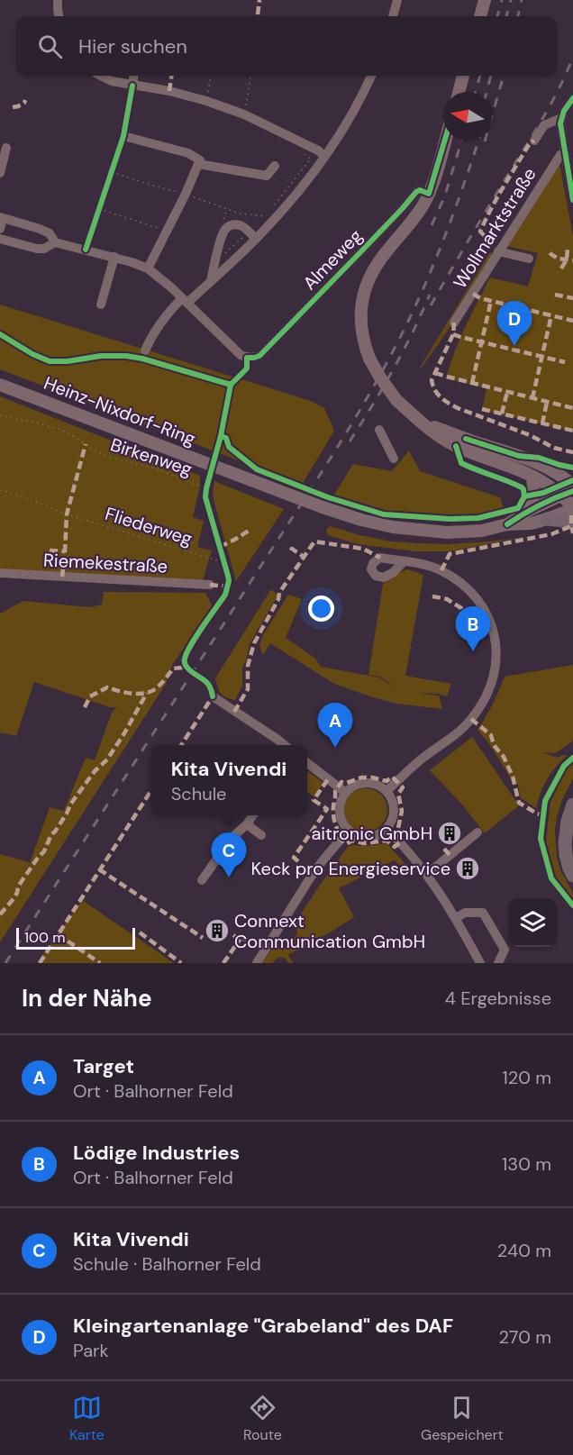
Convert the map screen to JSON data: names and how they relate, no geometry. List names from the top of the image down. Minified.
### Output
{"streets":{"main road":["Heinz-Nixdorf-Ring"],"street":["Wollmarktstraße","Almeweg","Riemekestraße"],"path":["Birkenweg","Fliederweg"]},"places":{"building":["aitronic GmbH","Keck pro Energieservice","Connext Communication GmbH"]},"scale_bar":"100 m","north":"left","page":{"search":"Hier suchen","pins":["D","B","A","C"],"popup":["Kita Vivendi","Schule"],"scale":"100 m","heading":["In der Nähe","4 Ergebnisse"],"list":[{"mark":"A","name":"Target","note":"Ort · Balhorner Feld","value":"120 m"},{"mark":"B","name":"Lödige Industries","note":"Ort · Balhorner Feld","value":"130 m"},{"mark":"C","name":"Kita Vivendi","note":"Schule · Balhorner Feld","value":"240 m"},{"mark":"D","name":"Kleingartenanlage \"Grabeland\" des DAF","note":"Park","value":"270 m"}],"nav":["Karte","Route","Gespeichert"]}}
